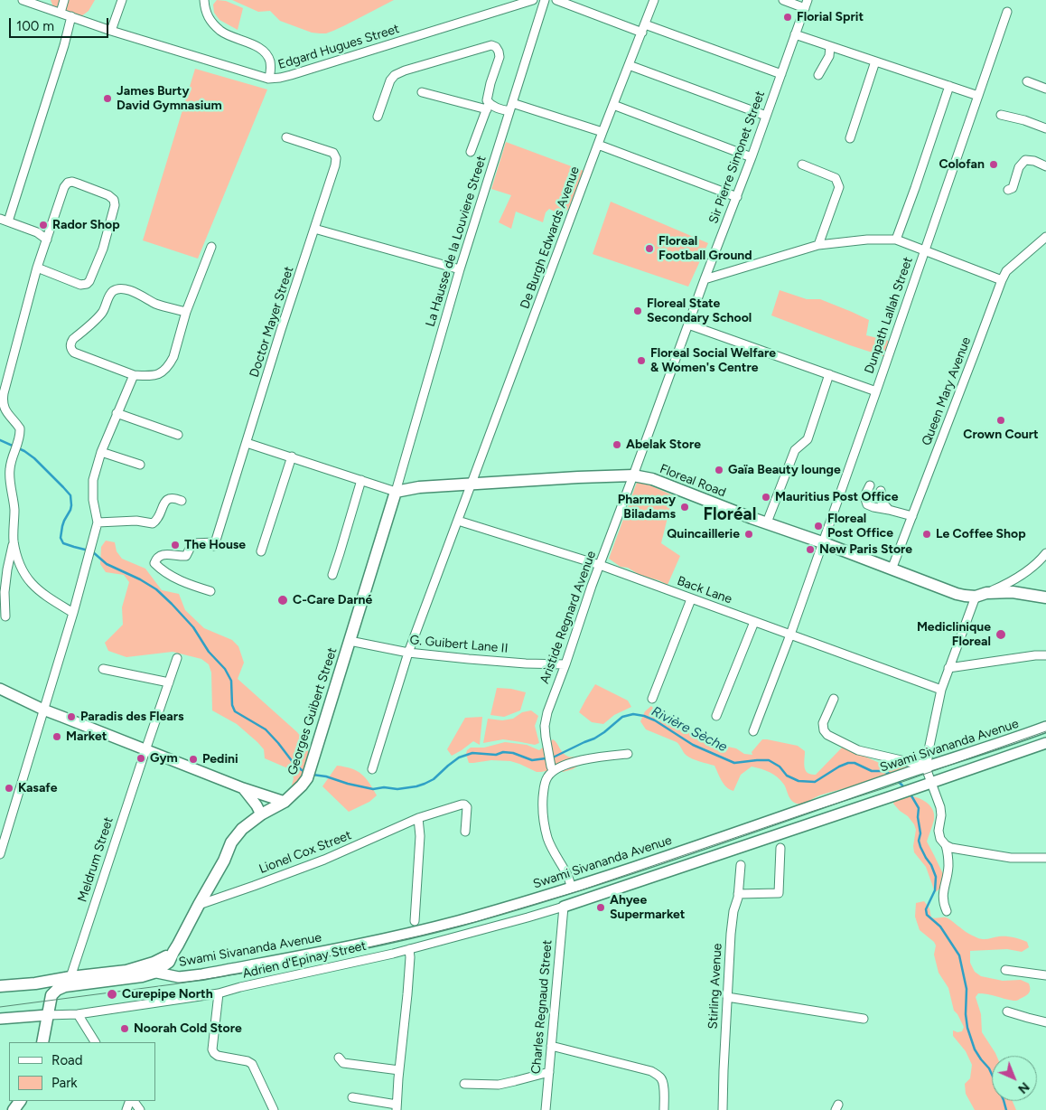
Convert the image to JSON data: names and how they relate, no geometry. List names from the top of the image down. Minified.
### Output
{"streets":{"main road":["Floreal Road","Georges Guibert Street"],"street":["Edgard Hugues Street","Sir Pierre Simonet Street","De Burgh Edwards Avenue","La Hausse de la Louviere Street","Dunpath Lallah Street","Doctor Mayer Street","Queen Mary Avenue","Back Lane","Aristide Regnard Avenue","G. Guibert Lane II","Swami Sivananda Avenue","Lionel Cox Street","Meldrum Street","Adrien d'Epinay Street","Stirling Avenue","Charles Regnaud Street"]},"crossings":[["Sir Pierre Simonet Street","Floreal Road"],["Sir Pierre Simonet Street","Aristide Regnard Avenue"],["De Burgh Edwards Avenue","Floreal Road"],["De Burgh Edwards Avenue","Back Lane"],["De Burgh Edwards Avenue","G. Guibert Lane II"],["La Hausse de la Louviere Street","Floreal Road"],["La Hausse de la Louviere Street","Georges Guibert Street"],["Dunpath Lallah Street","Floreal Road"],["Dunpath Lallah Street","Back Lane"],["Queen Mary Avenue","Floreal Road"],["Floreal Road","Aristide Regnard Avenue"],["Floreal Road","Georges Guibert Street"],["Back Lane","Aristide Regnard Avenue"],["Aristide Regnard Avenue","G. Guibert Lane II"],["G. Guibert Lane II","Georges Guibert Street"],["Georges Guibert Street","Swami Sivananda Avenue"],["Georges Guibert Street","Lionel Cox Street"],["Georges Guibert Street","Meldrum Street"],["Adrien d'Epinay Street","Charles Regnaud Street"]],"districts":["Floréal"],"water":["Rivière Sèche"],"places":["Florial Sprit","James Burty David Gymnasium","Colofan","Rador Shop","Floreal Football Ground","Floreal State Secondary School","Floreal Social Welfare & Women's Centre","Crown Court","Abelak Store","Gaïa Beauty lounge","Mauritius Post Office","Pharmacy Biladams","Floreal Post Office","Quincaillerie","Le Coffee Shop","The House","New Paris Store","C-Care Darné","Mediclinique Floreal","Paradis des Flears","Market","Gym","Pedini","Kasafe","Ahyee Supermarket","Curepipe North","Noorah Cold Store"],"legend":["Road","Park"],"scale_bar":"100 m","north":"bottom right"}
